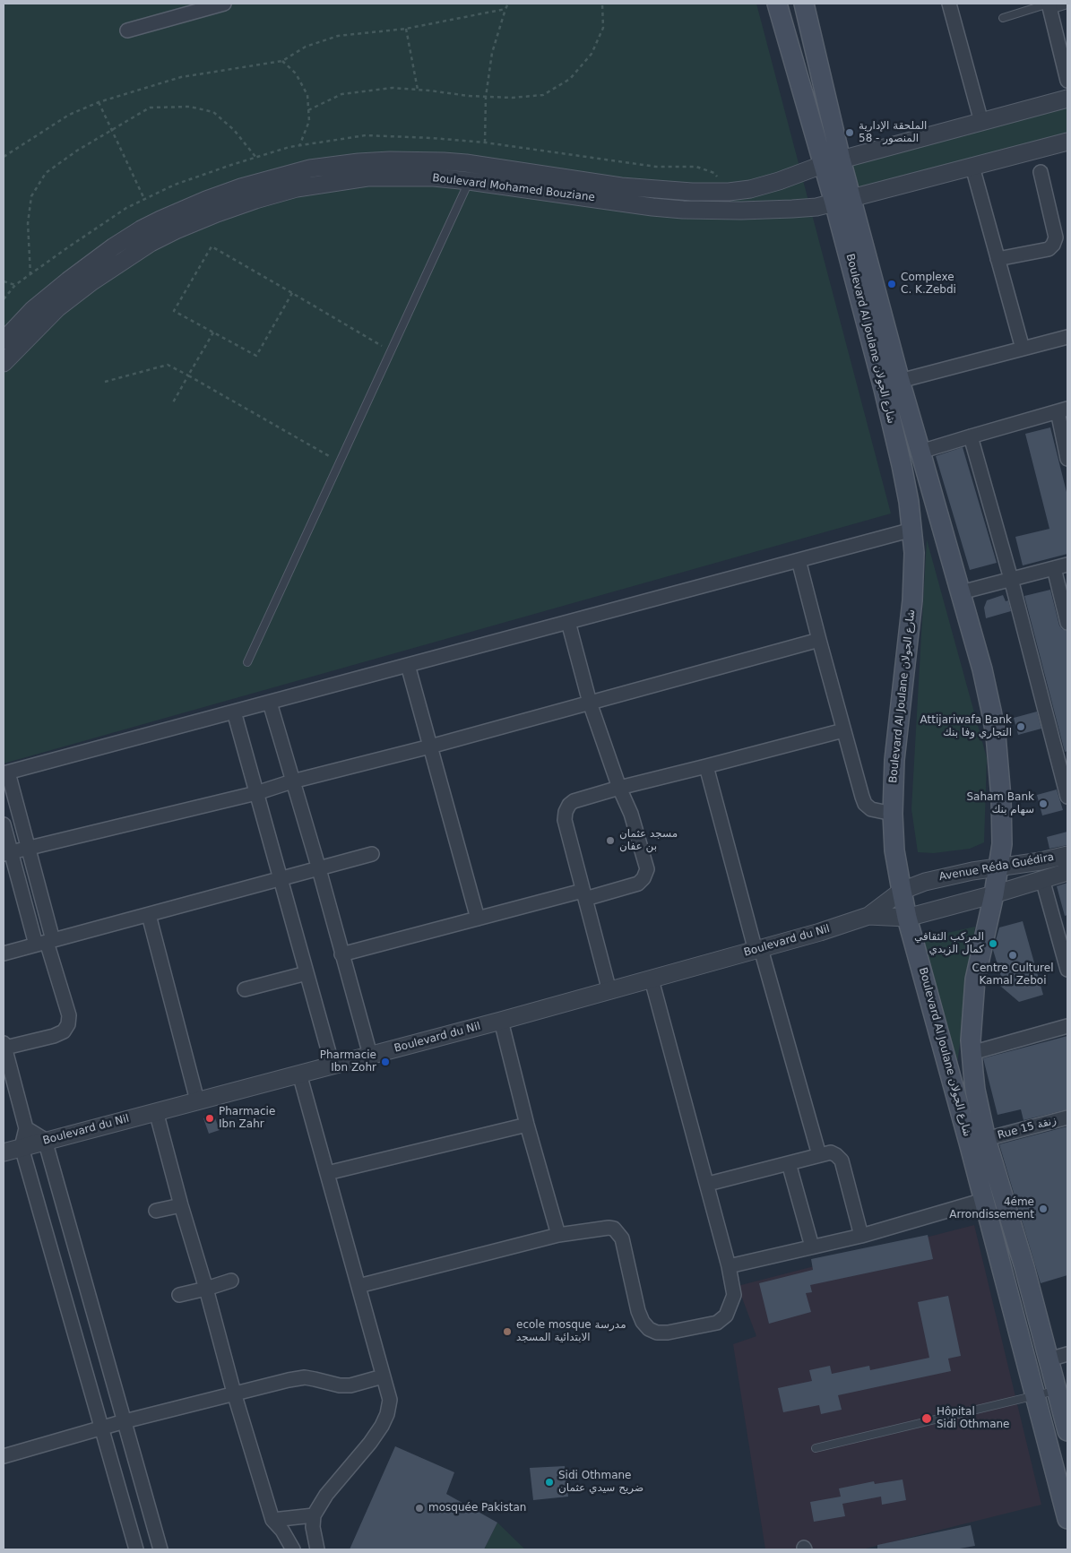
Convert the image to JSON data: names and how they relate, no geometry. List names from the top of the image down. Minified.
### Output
{"streets":{"main road":["Boulevard Al Joulane شارع الجولان"],"street":["Boulevard Mohamed Bouziane","Avenue Réda Guédira","Boulevard du Nil","Rue 15 زنقة"]},"crossings":[["Boulevard Mohamed Bouziane","Boulevard Al Joulane شارع الجولان"],["Boulevard Al Joulane شارع الجولان","Avenue Réda Guédira"],["Boulevard Al Joulane شارع الجولان","Boulevard du Nil"],["Boulevard Al Joulane شارع الجولان","Rue 15 زنقة"],["Avenue Réda Guédira","Boulevard du Nil"]],"places":["الملحقة الإدارية 58 - المنصور","Complexe C. K.Zebdi","Attijariwafa Bank التجاري وفا بنك","Saham Bank سهام بنك","مسجد عثمان بن عفان","المركب الثقافي كمال الزبدي","Centre Culturel Kamal Zeboi","Pharmacie Ibn Zohr","Pharmacie Ibn Zahr","4éme Arrondissement","ecole mosque مدرسة الابتدائية المسجد","Hôpital Sidi Othmane","Sidi Othmane ضريح سيدي عثمان","mosquée Pakistan"]}
